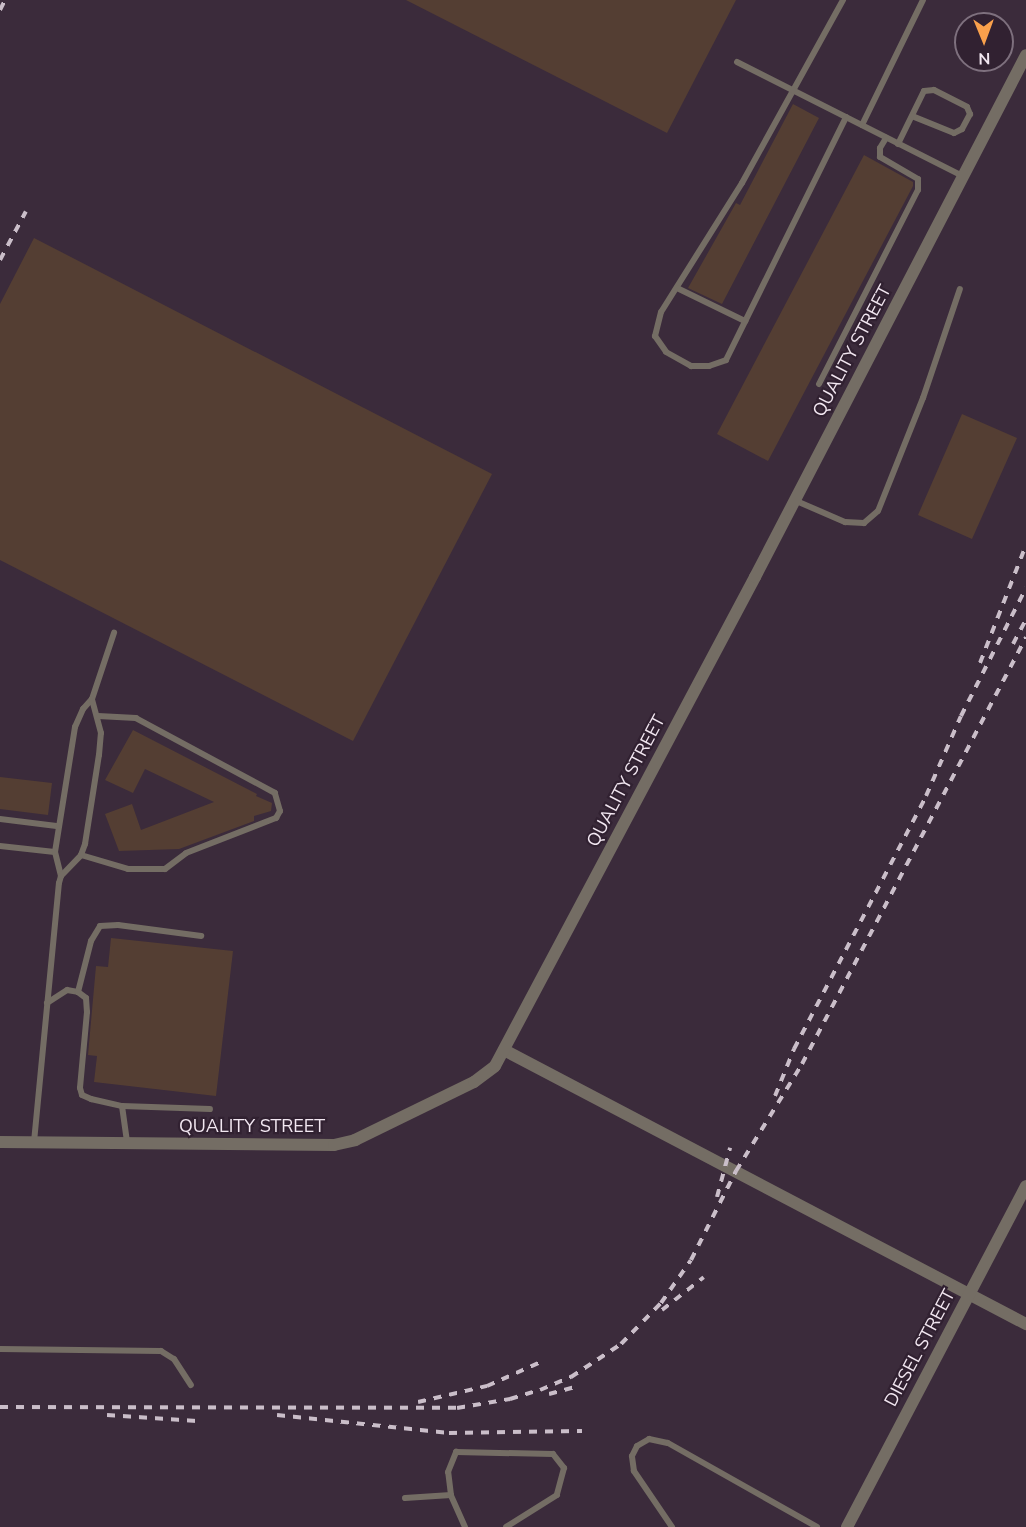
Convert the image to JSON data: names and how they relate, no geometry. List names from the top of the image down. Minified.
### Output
{"streets":{"street":["QUALITY STREET","DIESEL STREET"]},"north":"bottom"}
